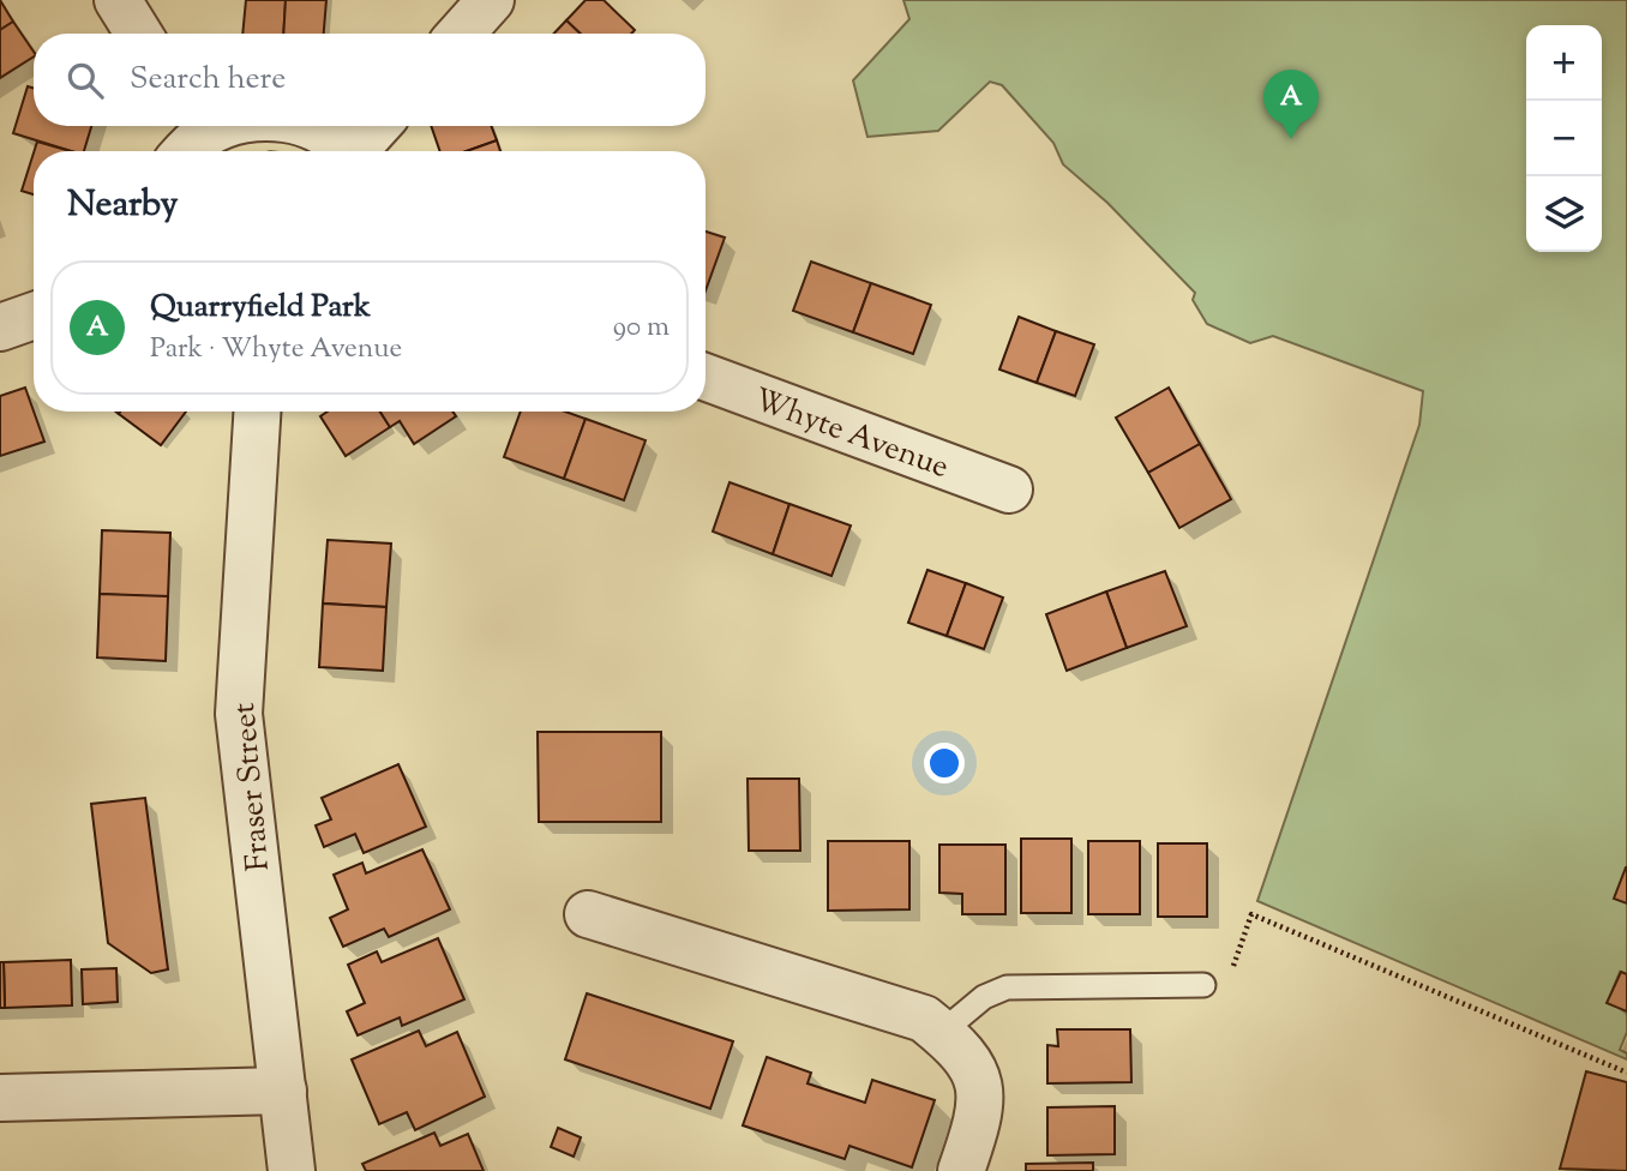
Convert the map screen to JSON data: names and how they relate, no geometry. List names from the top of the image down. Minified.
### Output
{"streets":{"street":["Whyte Avenue","Fraser Street"]},"page":{"map_buttons":["+","−"],"search":"Search here","pins":"A","heading":"Nearby","list":[{"mark":"A","name":"Quarryfield Park","note":"Park · Whyte Avenue","value":"90 m"}]}}
